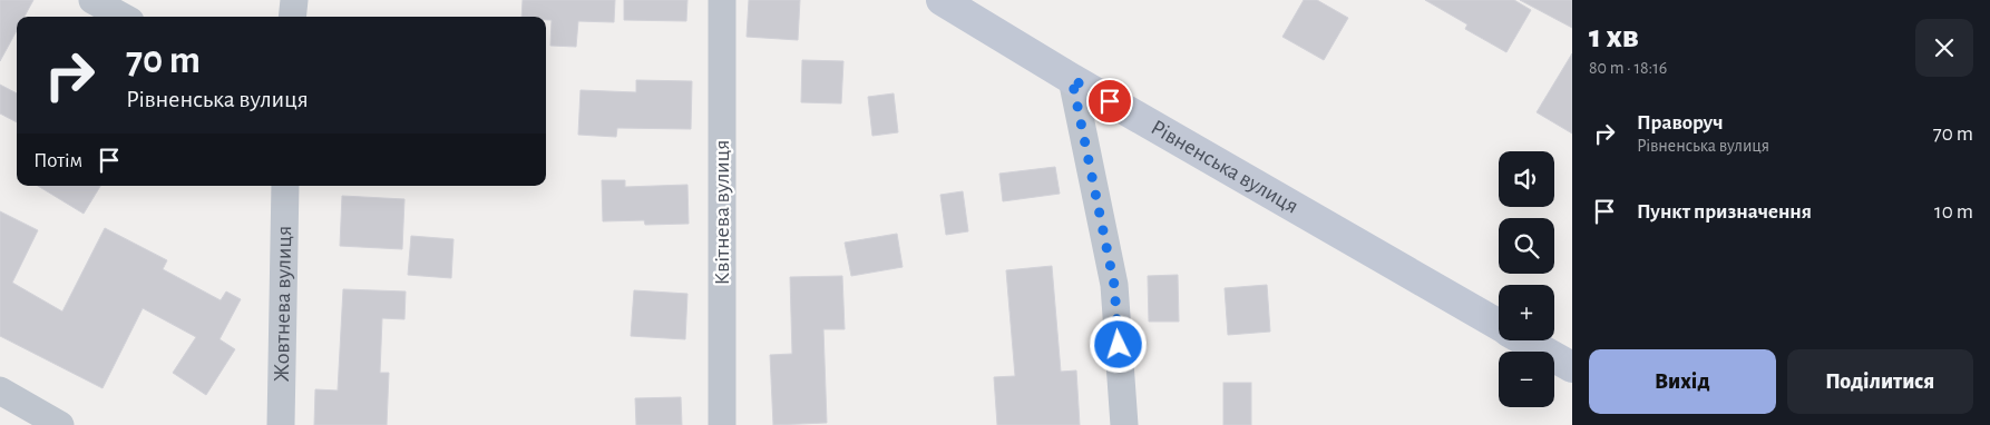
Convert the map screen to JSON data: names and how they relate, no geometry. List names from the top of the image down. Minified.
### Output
{"streets":{"main road":["Рівненська вулиця"],"street":["Квітнева вулиця","Жовтнева вулиця"]},"page":{"heading":["1 хв","80 m · 18:16"],"turn":["70 m","Рівненська вулиця"],"list":[{"name":"Праворуч","note":"Рівненська вулиця","value":"70 m"},{"name":"Пункт призначення","value":"10 m"}],"then":"Потім","map_buttons":["+","−"],"buttons":["Вихід","Поділитися"]}}
